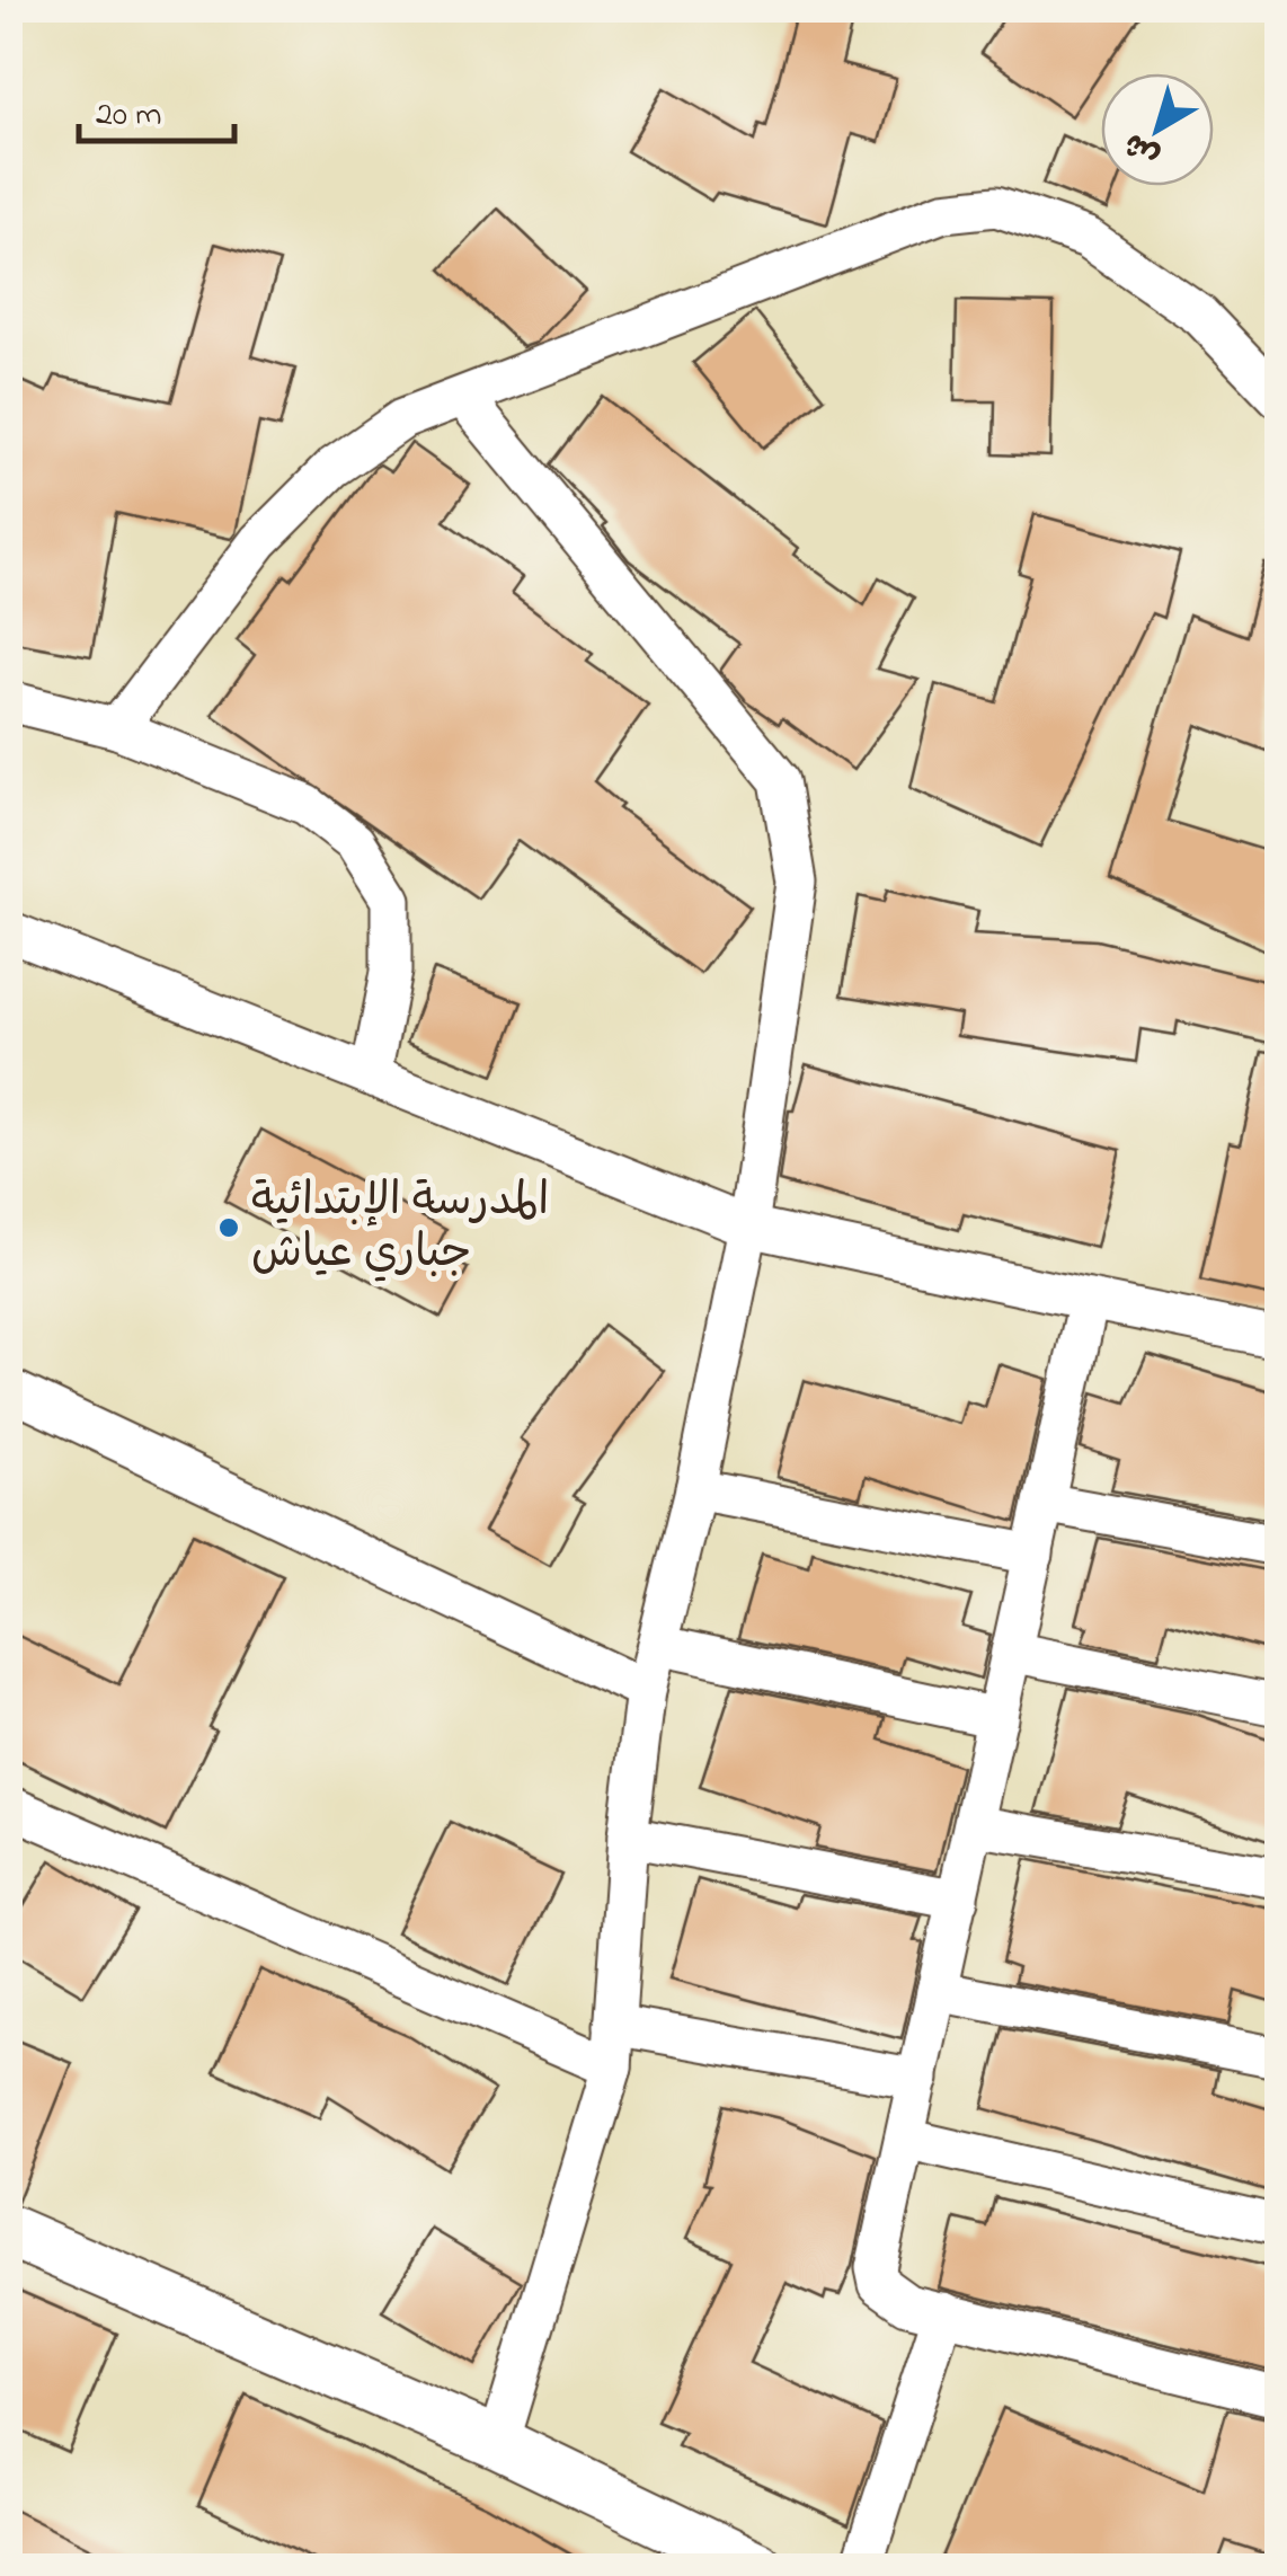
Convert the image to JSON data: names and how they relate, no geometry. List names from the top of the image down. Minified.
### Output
{"places":["المدرسة الإبتدائية جباري عياش"],"scale_bar":"20 m","north":"bottom left"}
